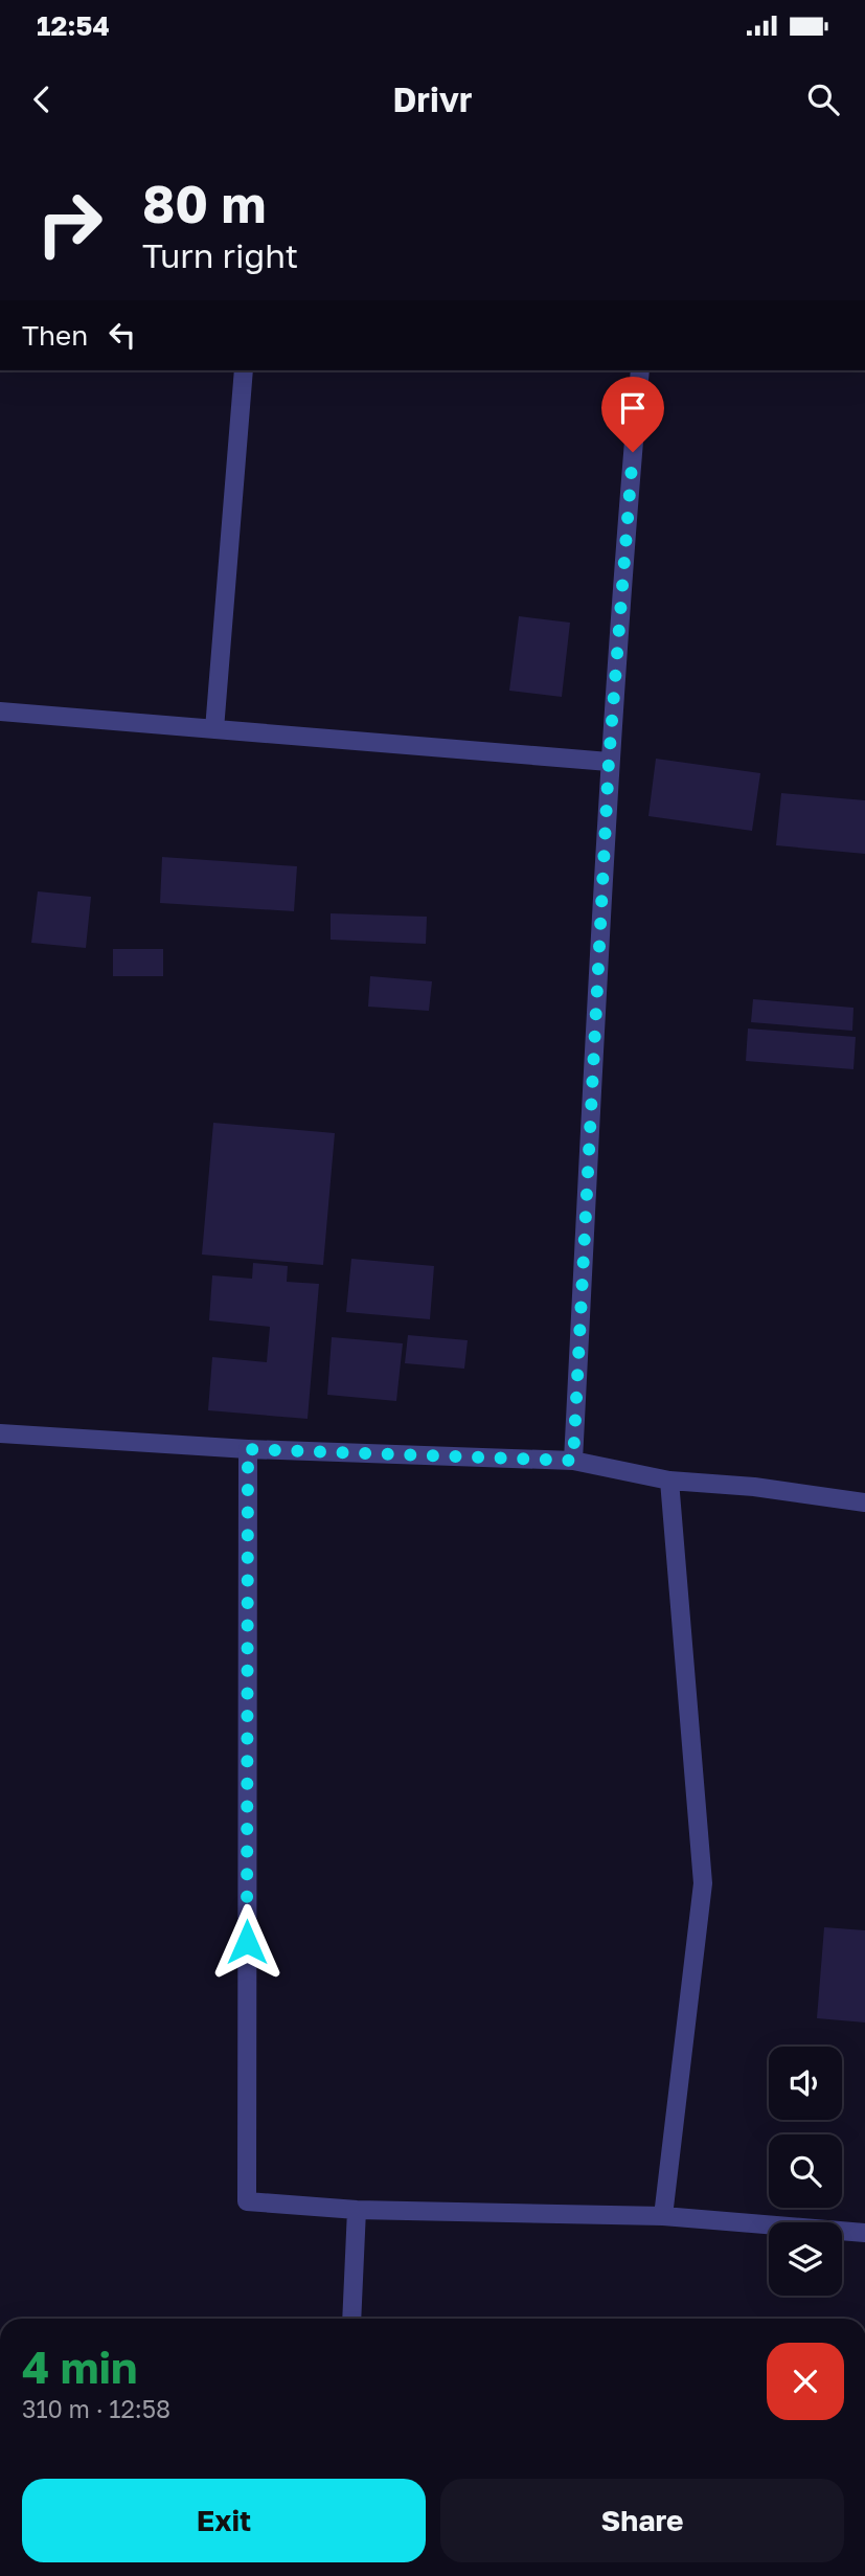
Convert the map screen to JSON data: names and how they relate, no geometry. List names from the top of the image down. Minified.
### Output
{"page":{"status":"12:54","header":"Drivr","turn":["80 m","Turn right"],"then":"Then","heading":["4 min","310 m · 12:58"],"buttons":["Exit","Share"]}}
